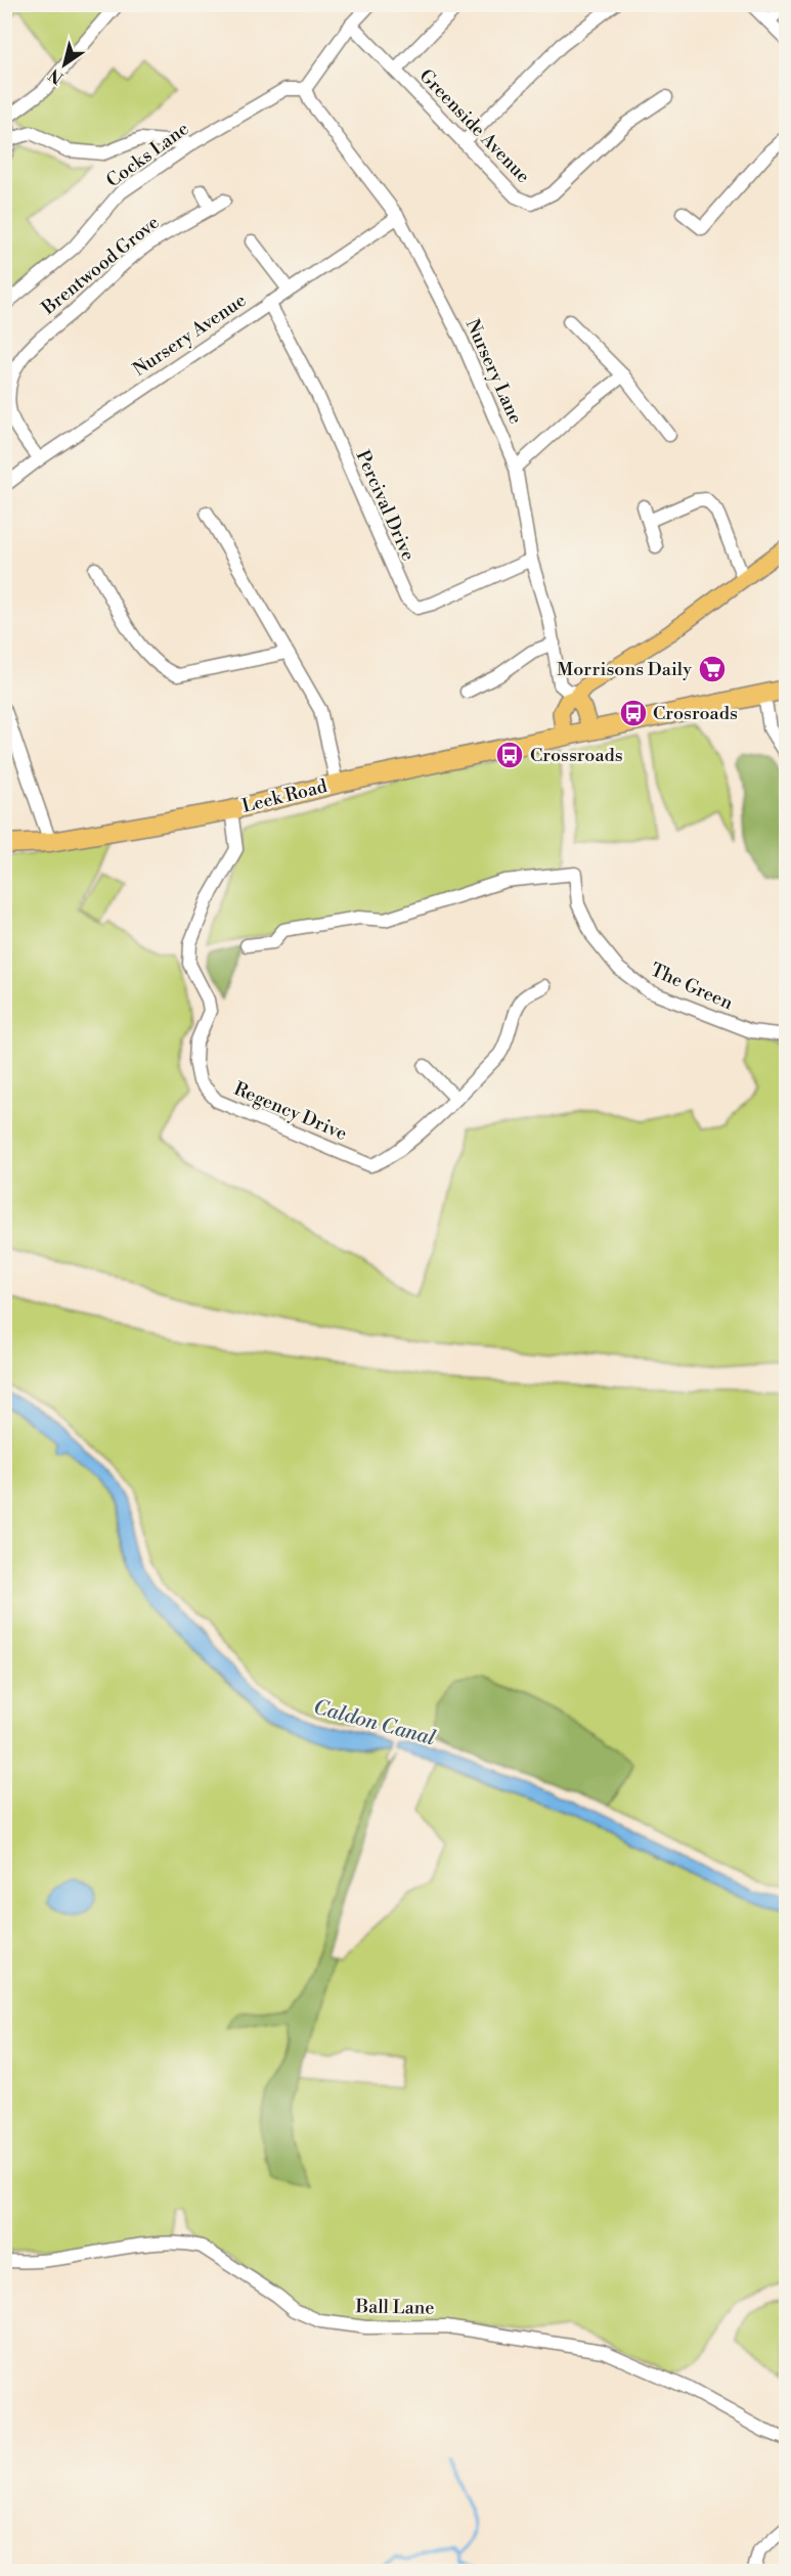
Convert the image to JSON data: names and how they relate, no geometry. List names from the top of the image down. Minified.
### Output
{"streets":{"highway":["Leek Road"],"street":["Greenside Avenue","Cocks Lane","Brentwood Grove","Nursery Avenue","Nursery Lane","Percival Drive","The Green","Regency Drive","Ball Lane"]},"crossings":[["Cocks Lane","Nursery Lane"],["Brentwood Grove","Nursery Avenue"],["Nursery Avenue","Nursery Lane"],["Nursery Avenue","Percival Drive"],["Nursery Lane","Percival Drive"],["Leek Road","Regency Drive"]],"water":["Caldon Canal"],"places":{"supermarket":["Morrisons Daily"],"bus stop":["Crosroads","Crossroads"]},"north":"bottom left"}
